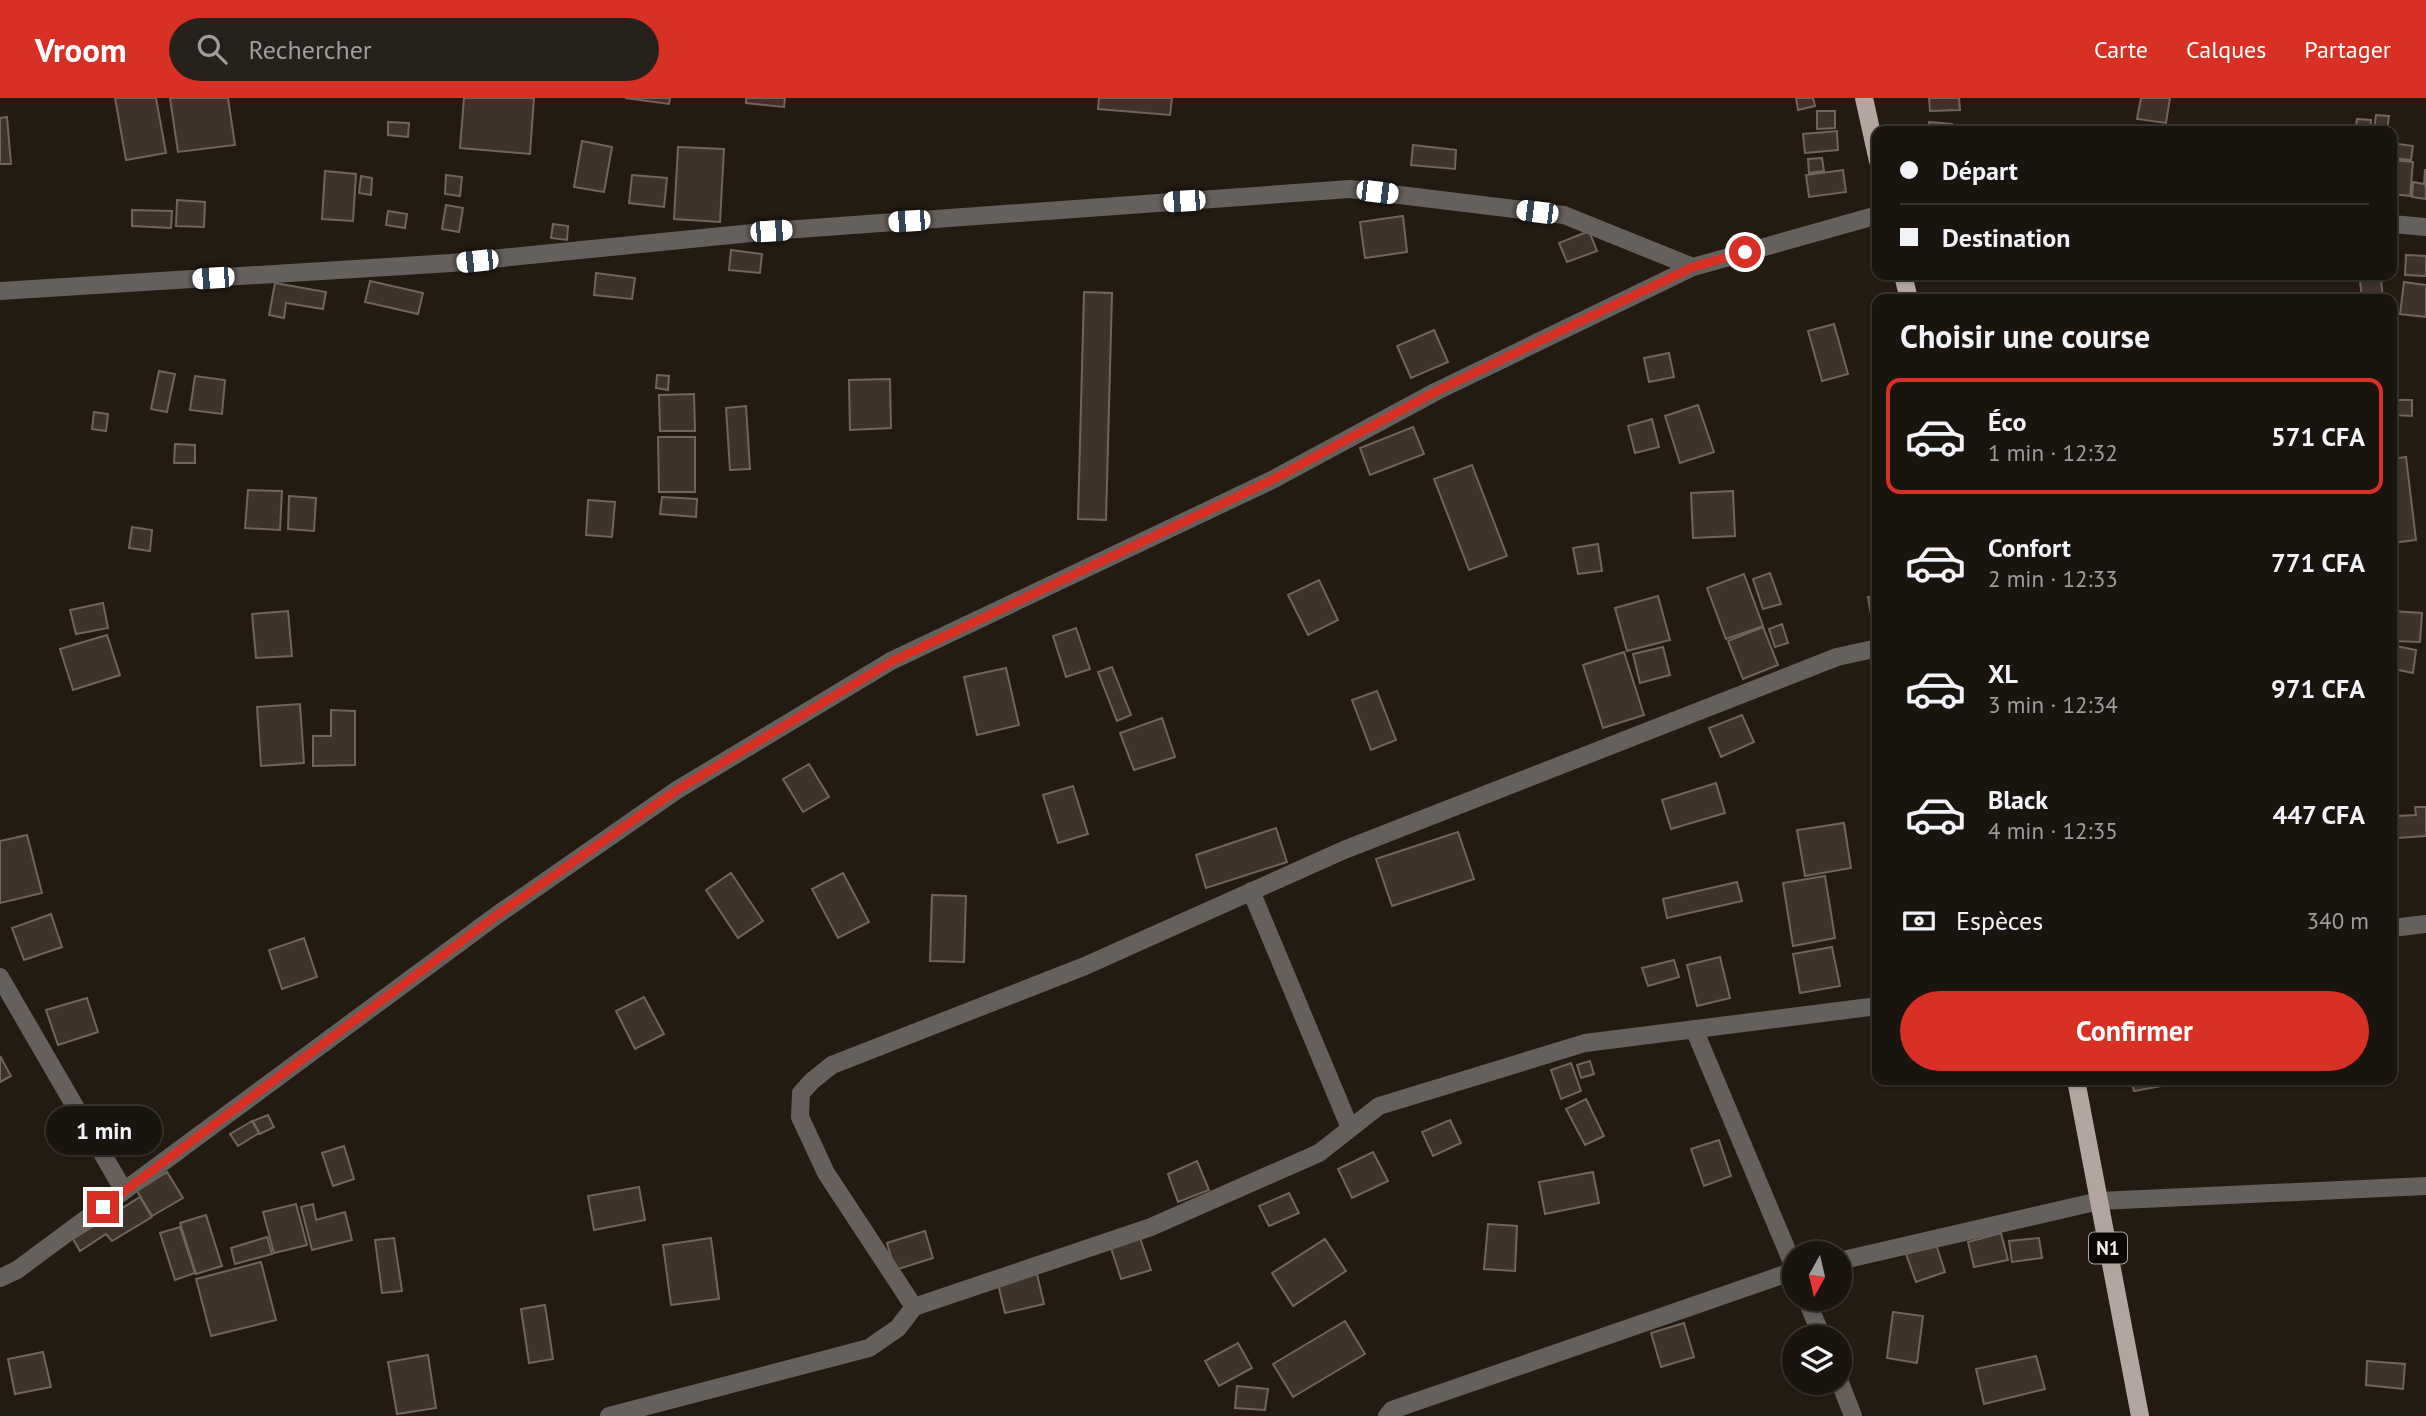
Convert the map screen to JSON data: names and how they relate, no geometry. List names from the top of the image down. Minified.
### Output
{"streets":{"main road":["N1"]},"north":"bottom","page":{"header":"Vroom","search":"Rechercher","nav":["Carte","Calques","Partager"],"banner":["Départ","Destination"],"heading":"Choisir une course","list":[{"name":"Éco","note":"1 min · 12:32","value":"571 CFA"},{"name":"Confort","note":"2 min · 12:33","value":"771 CFA"},{"name":"XL","note":"3 min · 12:34","value":"971 CFA"},{"name":"Black","note":"4 min · 12:35","value":"447 CFA"}],"pay":["Espèces","340 m"],"buttons":"Confirmer","bubble":"1 min"}}
